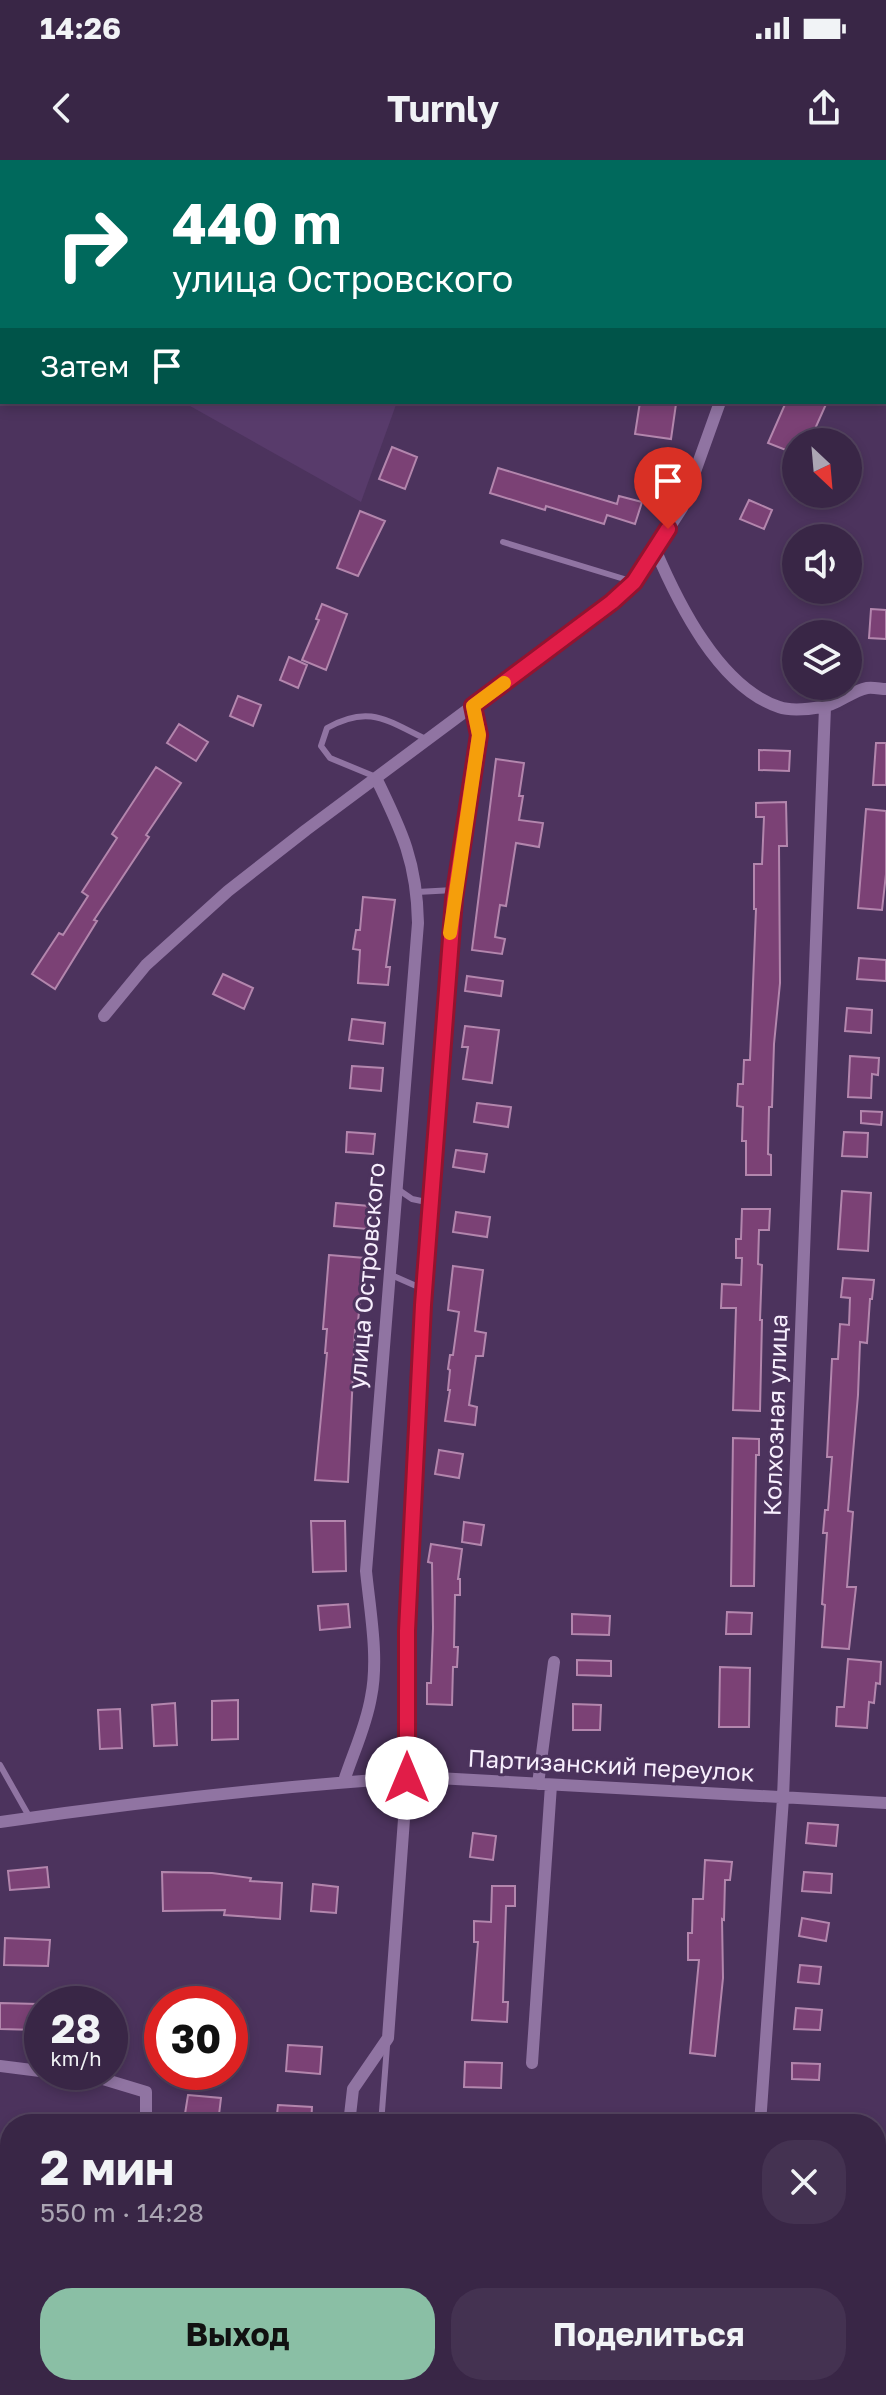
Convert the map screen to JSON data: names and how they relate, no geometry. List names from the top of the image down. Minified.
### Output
{"streets":{"street":["улица Островского","Колхозная улица","Партизанский переулок"]},"crossings":[["улица Островского","Партизанский переулок"],["Колхозная улица","Партизанский переулок"]],"north":"bottom right","page":{"status":"14:26","header":"Turnly","turn":["440 m","улица Островского"],"then":"Затем","speed":"28 km/h","limit":"30","heading":["2 мин","550 m · 14:28"],"buttons":["Выход","Поделиться"]}}
